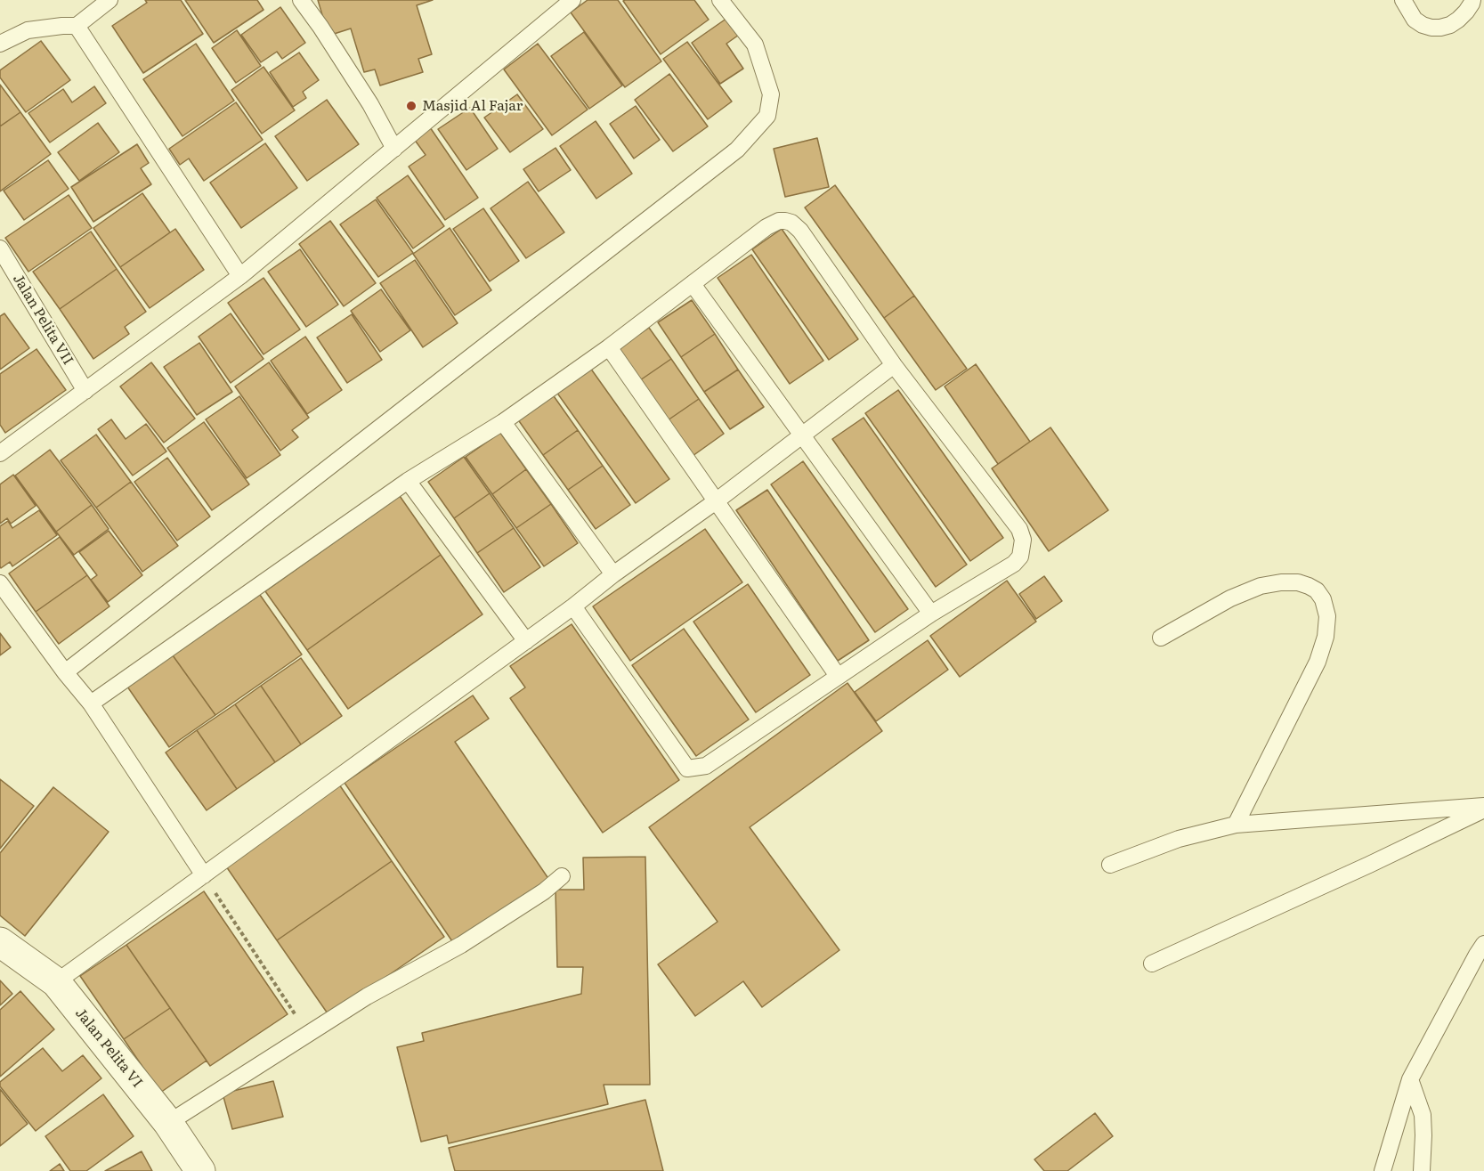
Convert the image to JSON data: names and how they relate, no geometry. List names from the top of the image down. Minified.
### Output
{"streets":{"street":["Jalan Pelita VI"],"lane":["Jalan Pelita VII"]},"places":["Masjid Al Fajar"]}
